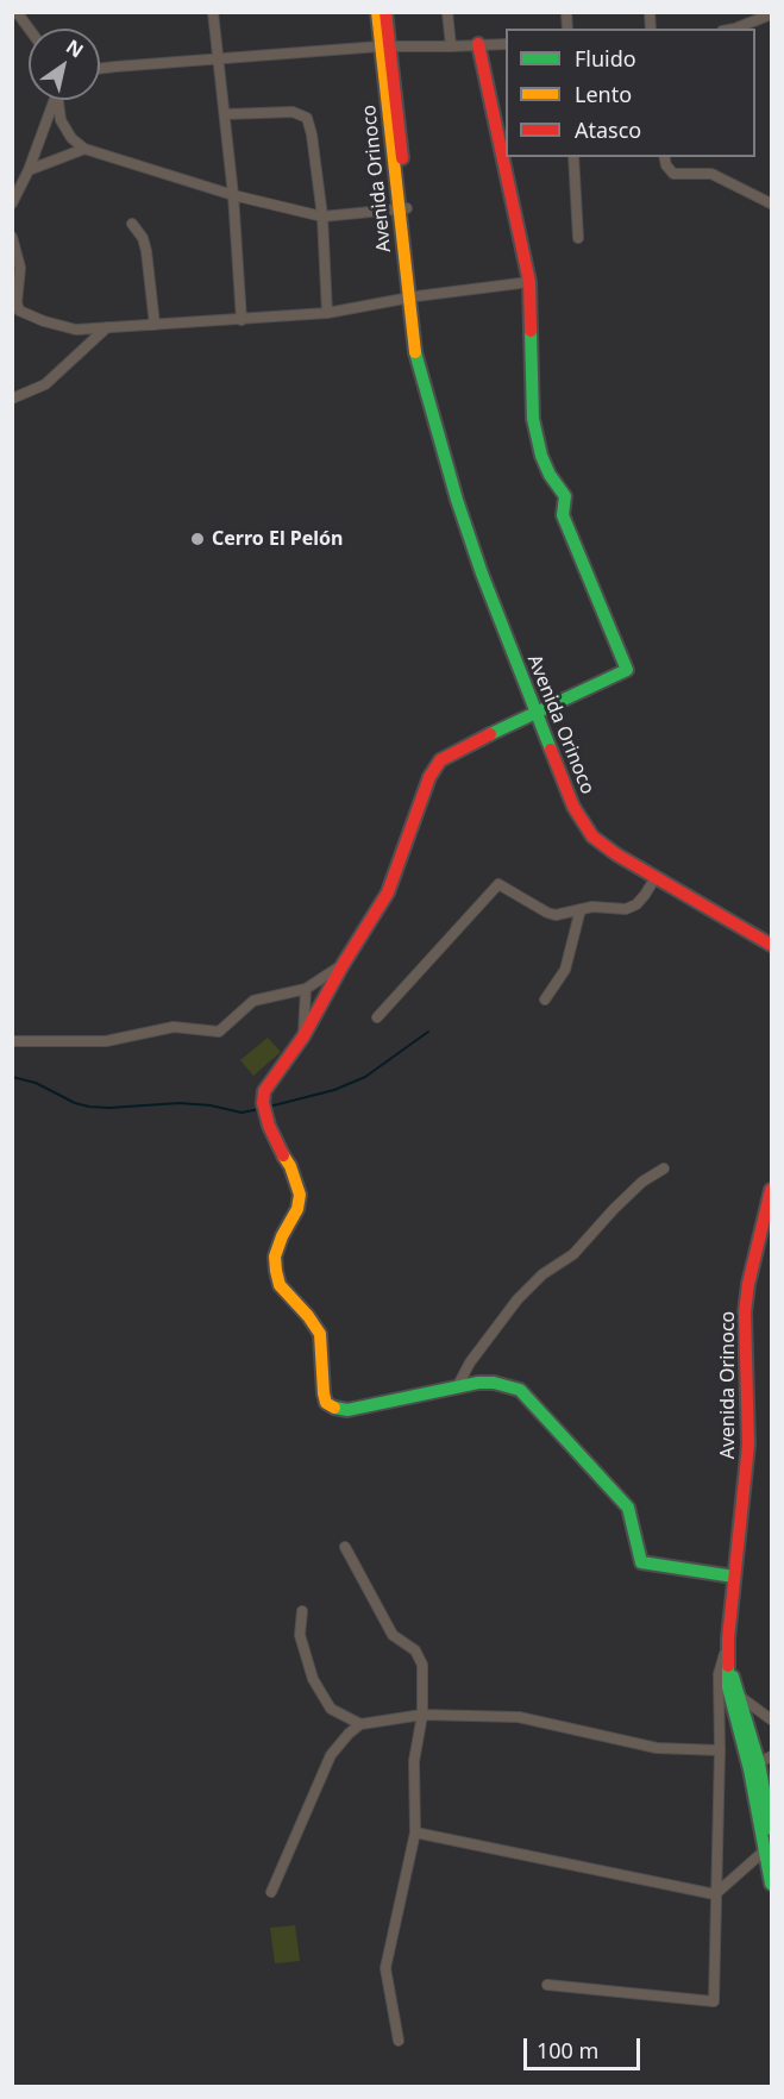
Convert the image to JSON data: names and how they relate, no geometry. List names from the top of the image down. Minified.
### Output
{"streets":{"street":["Avenida Orinoco"]},"places":["Cerro El Pelón"],"legend":["Fluido","Lento","Atasco"],"scale_bar":"100 m","north":"top right"}
